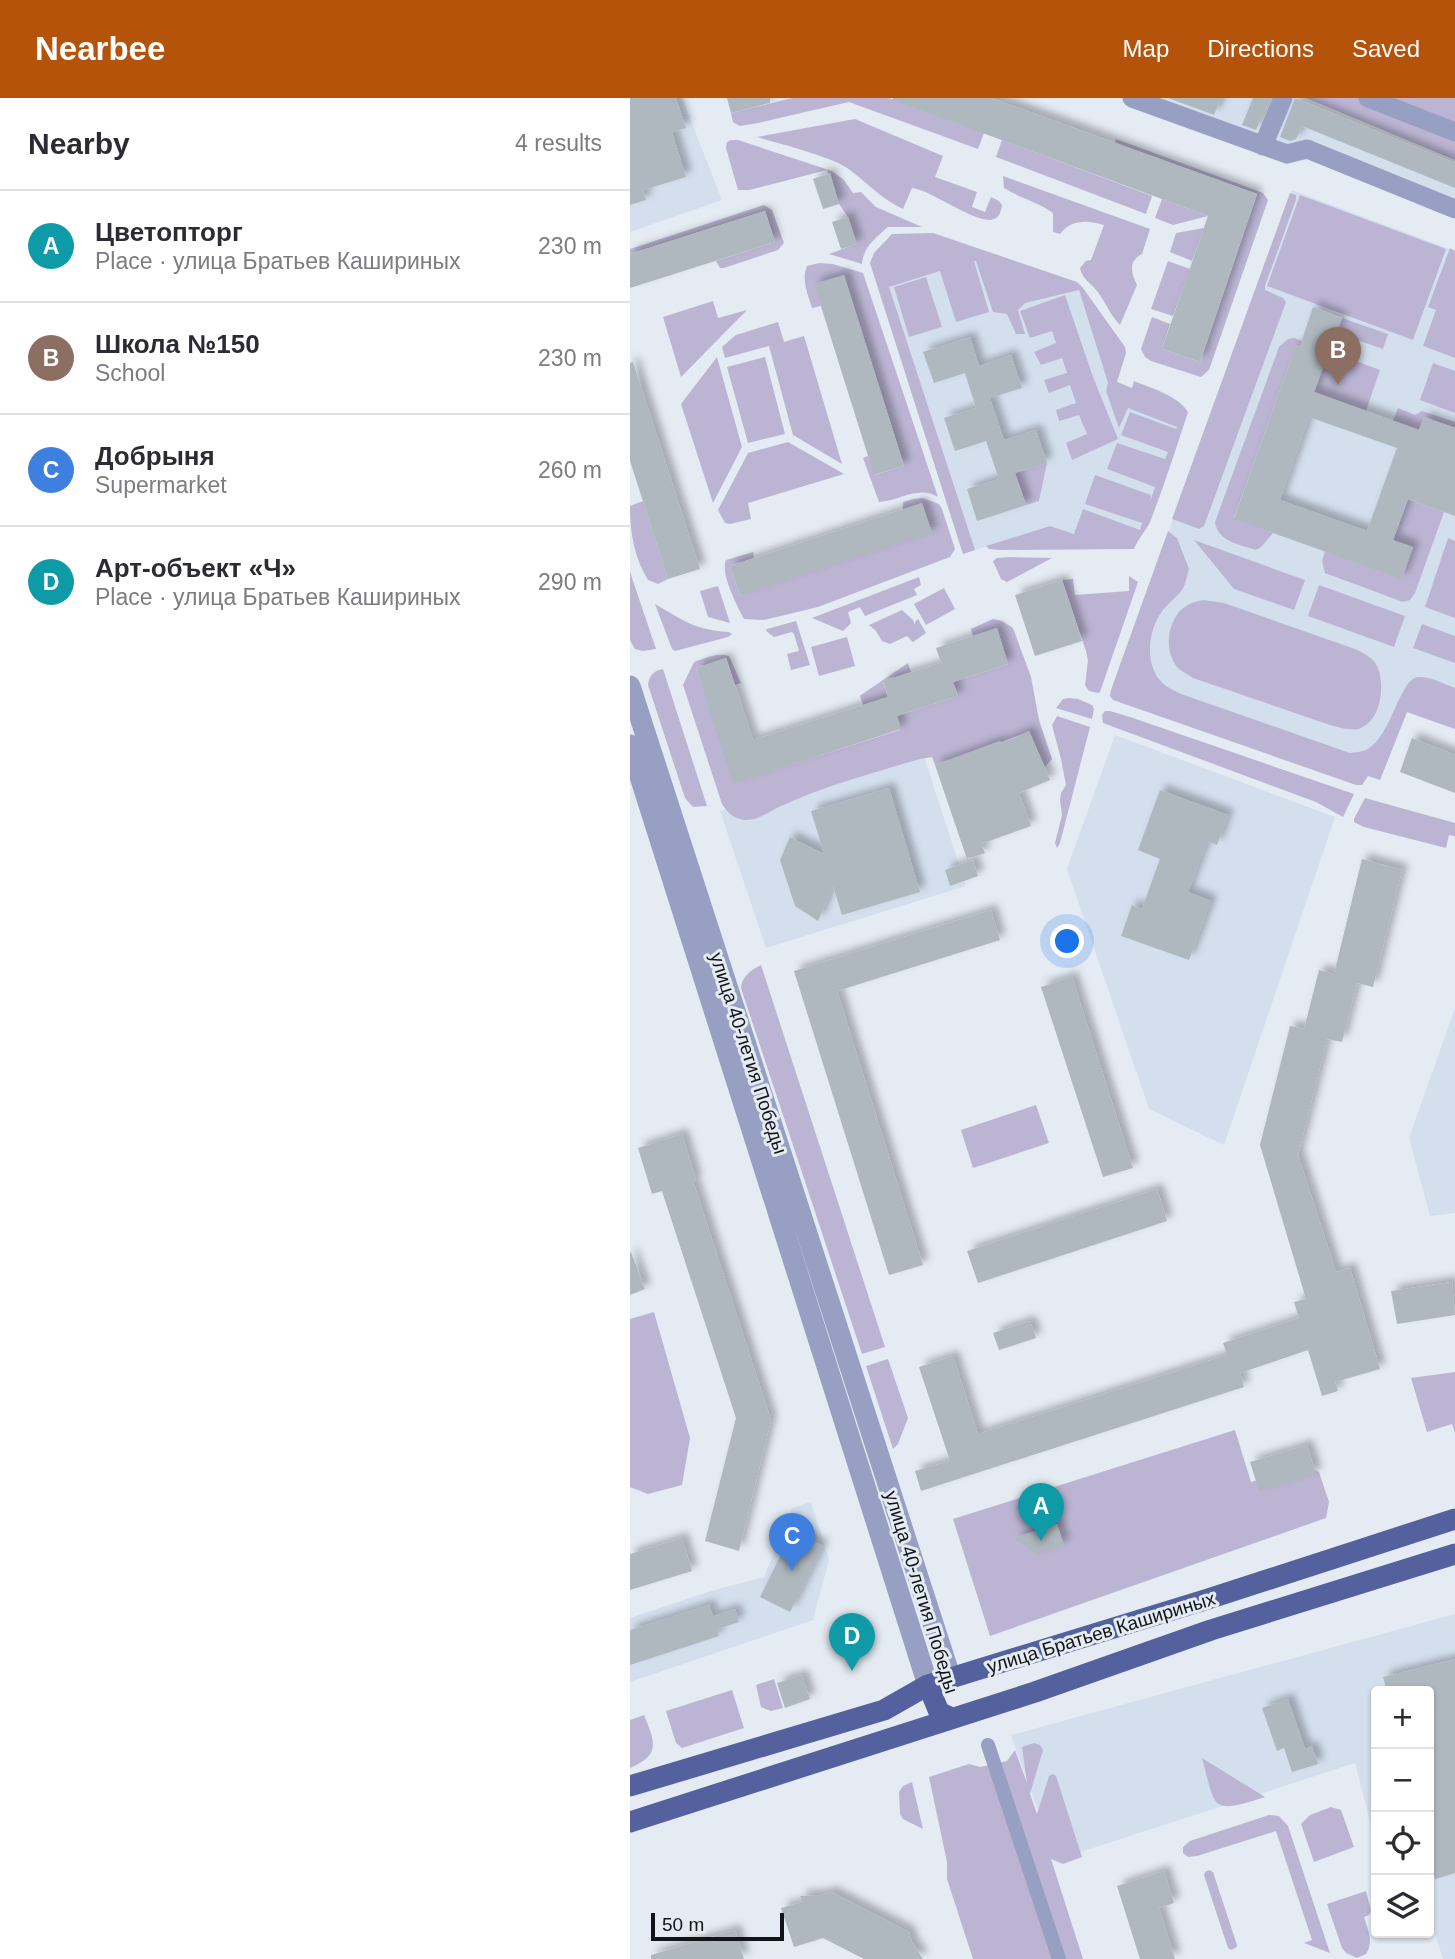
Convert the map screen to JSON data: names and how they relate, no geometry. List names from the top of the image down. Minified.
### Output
{"streets":{"main road":["улица 40-летия Победы","улица Братьев Кашириных"]},"crossings":[["улица 40-летия Победы","улица Братьев Кашириных"]],"scale_bar":"50 m","page":{"header":"Nearbee","nav":["Map","Directions","Saved"],"heading":["Nearby","4 results"],"list":[{"mark":"A","name":"Цветопторг","note":"Place · улица Братьев Кашириных","value":"230 m"},{"mark":"B","name":"Школа №150","note":"School","value":"230 m"},{"mark":"C","name":"Добрыня","note":"Supermarket","value":"260 m"},{"mark":"D","name":"Арт-объект «Ч»","note":"Place · улица Братьев Кашириных","value":"290 m"}],"pins":["B","A","C","D"],"map_buttons":["+","−"],"scale":"50 m"}}
